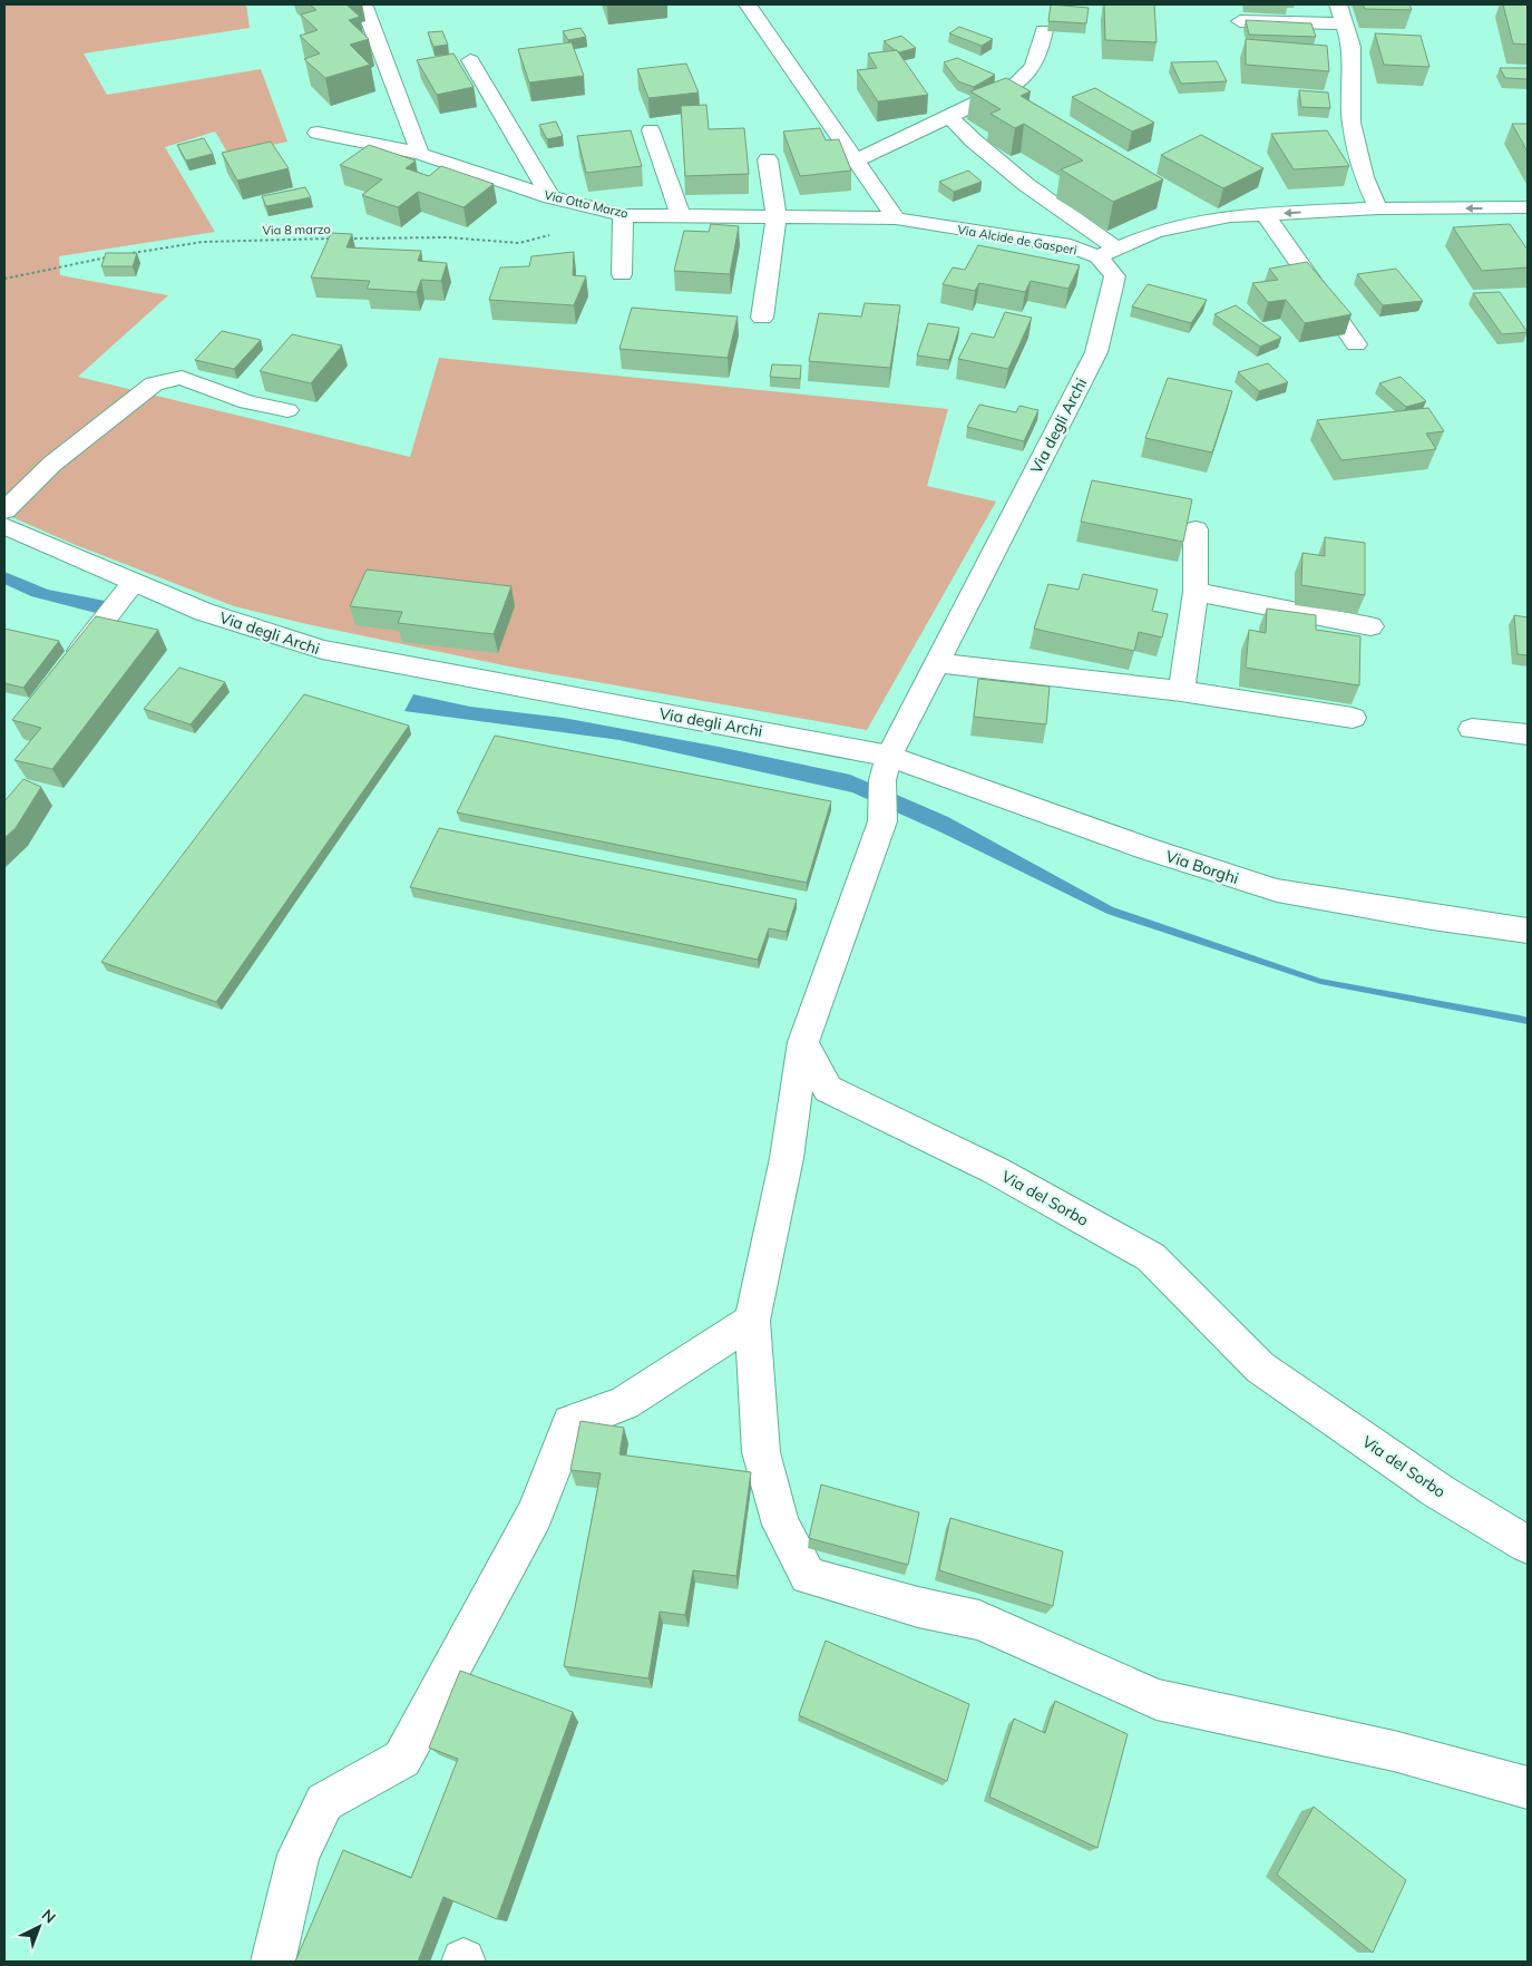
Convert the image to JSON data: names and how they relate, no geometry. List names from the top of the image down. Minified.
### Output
{"streets":{"street":["Via Otto Marzo","Via Alcide de Gasperi","Via degli Archi","Via Borghi","Via del Sorbo"],"path":["Via 8 marzo"]},"crossings":[["Via Otto Marzo","Via Alcide de Gasperi"],["Via Alcide de Gasperi","Via degli Archi"],["Via degli Archi","Via Borghi"]],"north":"top right"}
